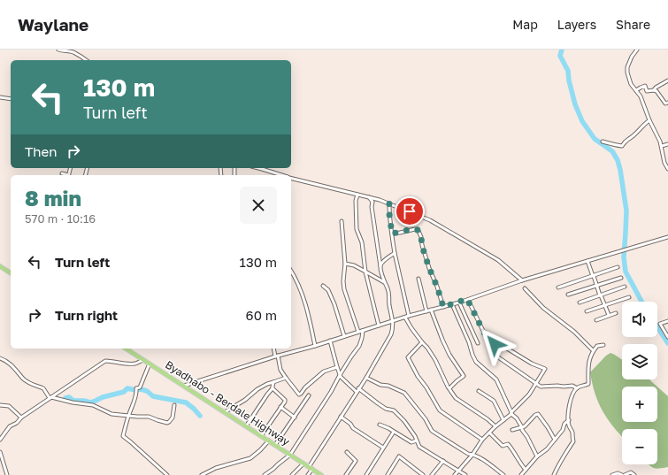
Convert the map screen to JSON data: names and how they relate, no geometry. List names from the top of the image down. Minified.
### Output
{"streets":{"main road":["Byadhabo - Berdale Highway"]},"page":{"header":"Waylane","nav":["Map","Layers","Share"],"turn":["130 m","Turn left"],"then":"Then","heading":["8 min","570 m · 10:16"],"list":[{"name":"Turn left","value":"130 m"},{"name":"Turn right","value":"60 m"}],"map_buttons":["+","−"]}}
